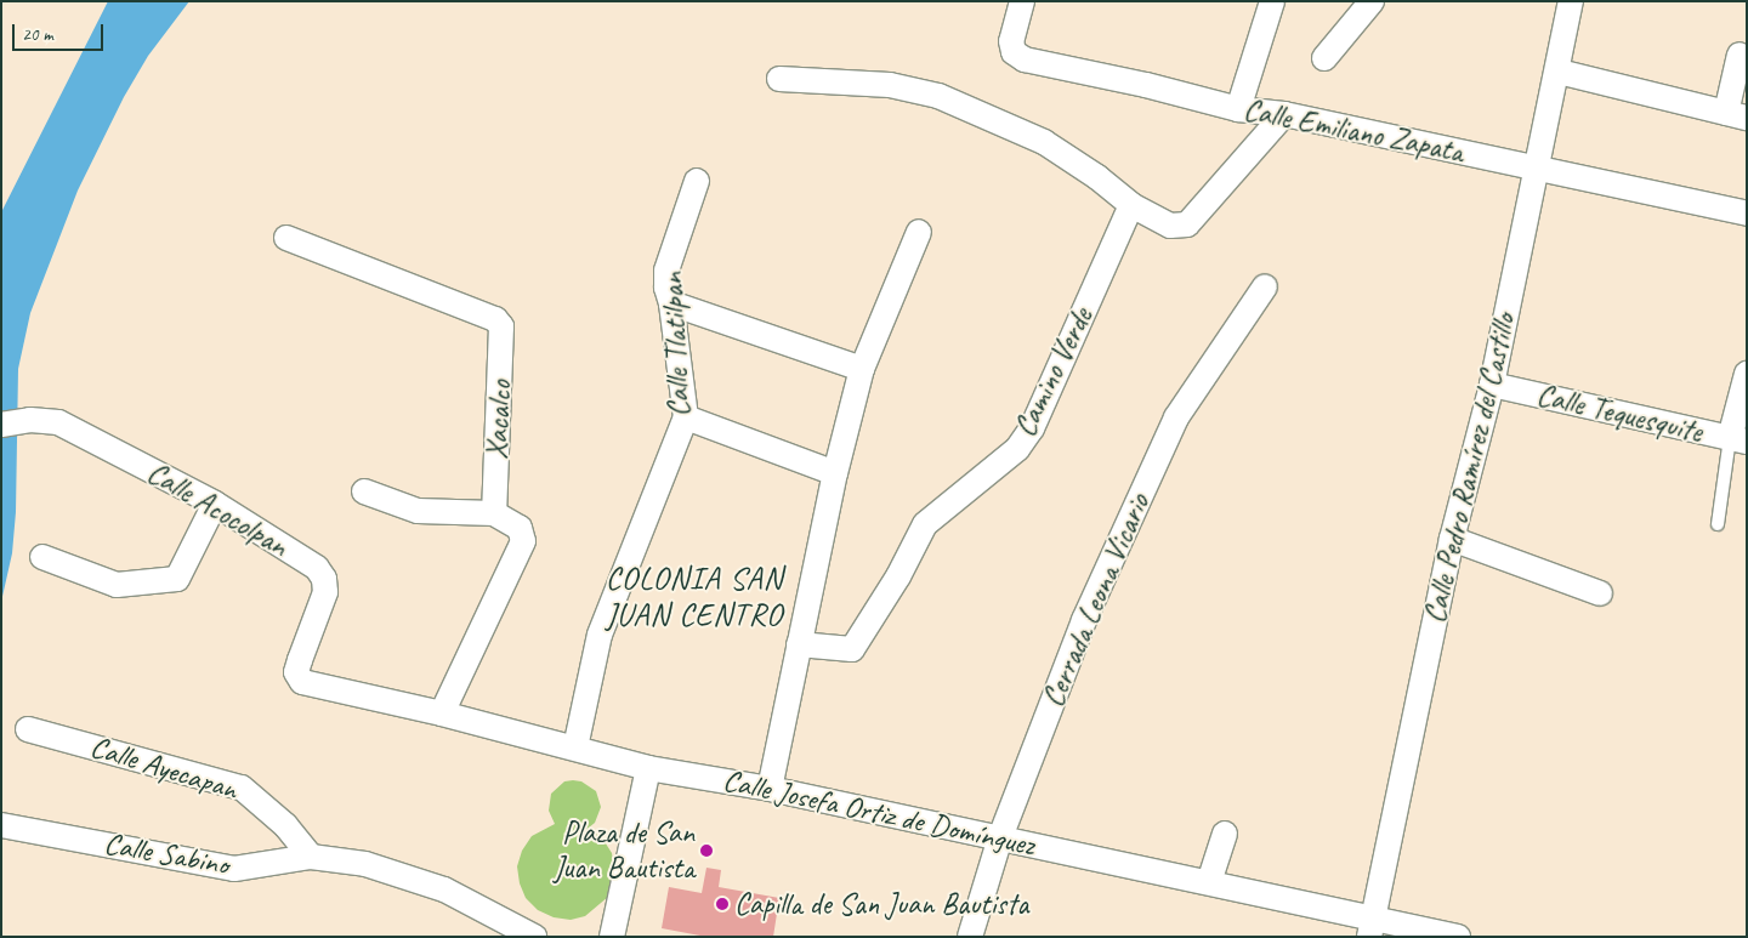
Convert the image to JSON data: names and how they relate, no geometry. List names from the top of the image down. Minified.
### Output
{"streets":{"street":["Calle Emiliano Zapata","Calle Tlatilpan","Camino Verde","Calle Tequesquite","Xacalco","Calle Pedro Ramírez del Castillo","Calle Acocolpan","Cerrada Leona Vicario","Calle Ayecapan","Calle Josefa Ortiz de Domínguez","Calle Sabino"]},"crossings":[["Calle Emiliano Zapata","Calle Pedro Ramírez del Castillo"],["Calle Tlatilpan","Calle Josefa Ortiz de Domínguez"],["Calle Tequesquite","Calle Pedro Ramírez del Castillo"],["Calle Pedro Ramírez del Castillo","Calle Josefa Ortiz de Domínguez"],["Calle Acocolpan","Calle Josefa Ortiz de Domínguez"],["Cerrada Leona Vicario","Calle Josefa Ortiz de Domínguez"],["Calle Ayecapan","Calle Sabino"]],"districts":["COLONIA SAN JUAN CENTRO"],"places":["Plaza de San Juan Bautista","Capilla de San Juan Bautista"],"scale_bar":"20 m"}
